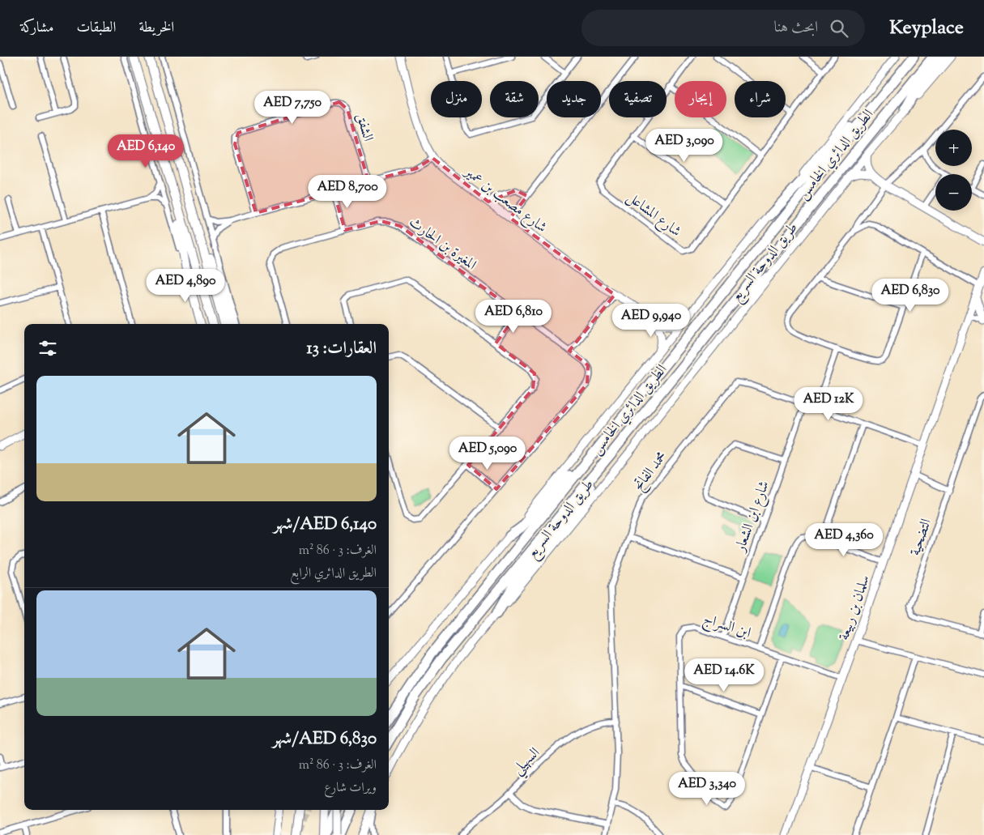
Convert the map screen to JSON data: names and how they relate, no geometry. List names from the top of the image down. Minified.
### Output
{"streets":{"highway":["الطريق الدائري الخامس"],"street":["الشفق","شارع مصعب بن عمير","شارع المشاعل","المغيرة بن الحارث","طريق الدوحة السريع","محمد الفاتح","شارع ابن الشعار","التضحية","سلمان بن ربيعة","ابن السراج","السهيلي"]},"crossings":[["شارع مصعب بن عمير","طريق الدوحة السريع"],["محمد الفاتح","شارع ابن الشعار"],["محمد الفاتح","سلمان بن ربيعة"],["محمد الفاتح","السهيلي"],["شارع ابن الشعار","ابن السراج"],["سلمان بن ربيعة","ابن السراج"]],"page":{"header":"Keyplace","search":"ابحث هنا","nav":["الخريطة","الطبقات","مشاركة"],"chip":["شراء","إيجار","تصفية","جديد","شقة","منزل"],"price":["AED 7,750","AED 3,090","AED 6,140","AED 8,700","AED 4,890","AED 6,830","AED 6,810","AED 9,940","AED 12K","AED 5,090","AED 4,360","AED 14.6K","AED 3,340"],"map_buttons":["+","−"],"heading":"العقارات: 13","list":[{"name":"AED 6,140/شهر","note":"الغرف: 3 · 86 m² · الطريق الدائري الرابع"},{"name":"AED 6,830/شهر","note":"الغرف: 3 · 86 m² · ويرات شارع"}]}}
